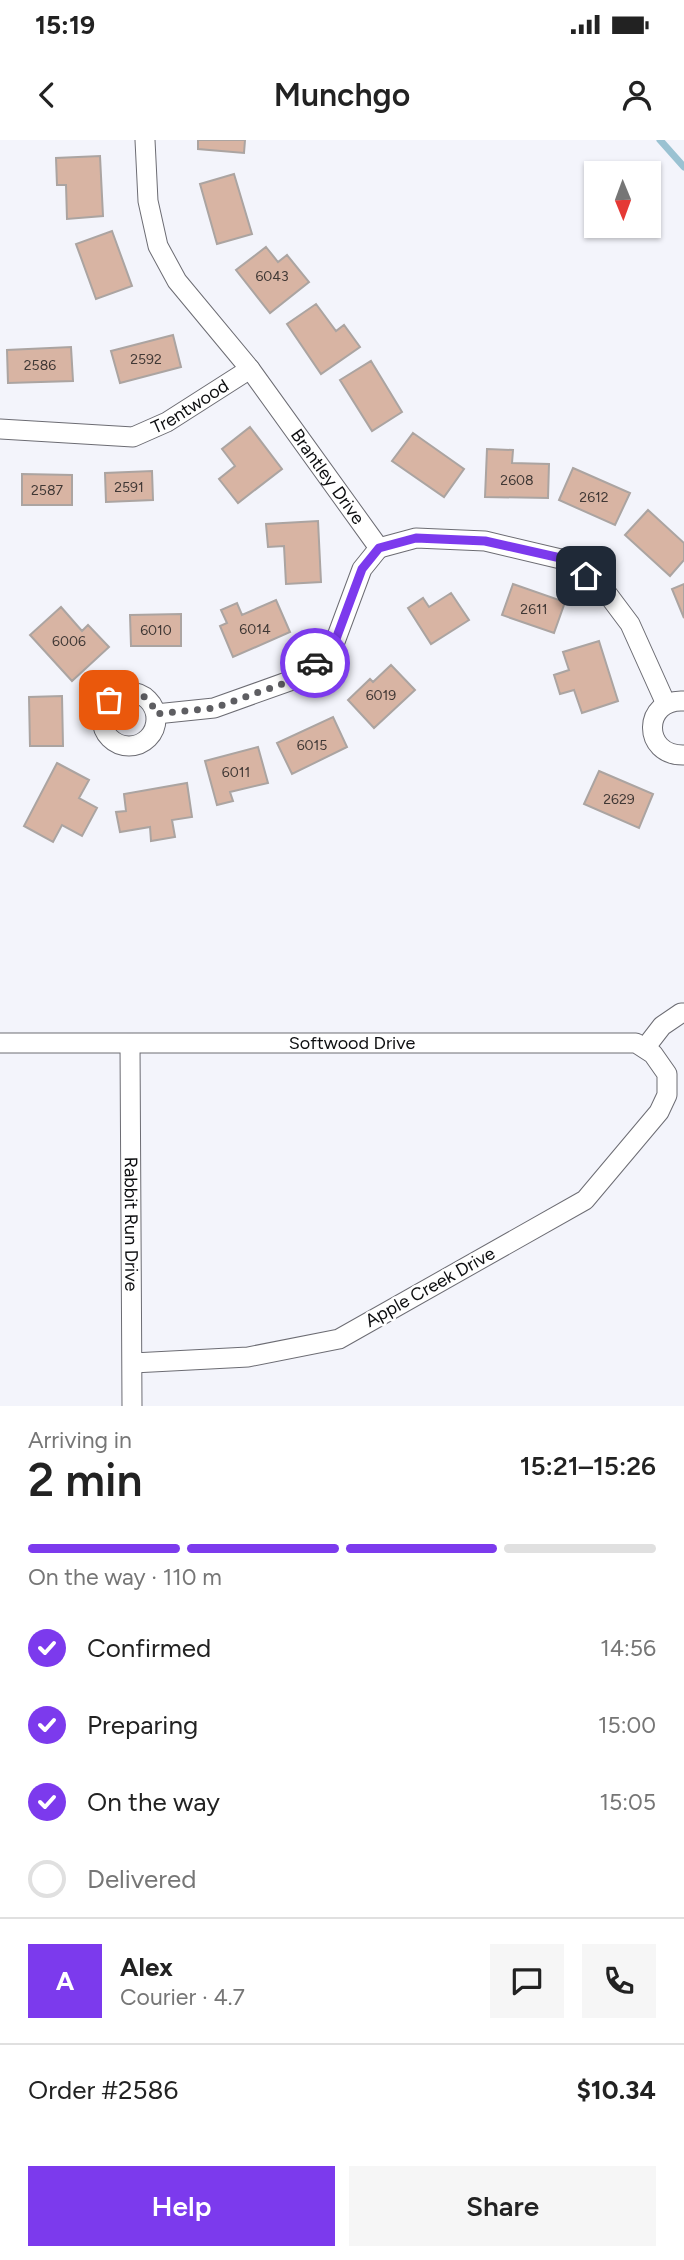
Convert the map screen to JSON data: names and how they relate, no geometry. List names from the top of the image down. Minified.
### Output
{"streets":{"street":["Trentwood","Brantley Drive","Softwood Drive","Rabbit Run Drive","Apple Creek Drive"]},"crossings":[["Trentwood","Brantley Drive"],["Softwood Drive","Rabbit Run Drive"],["Rabbit Run Drive","Apple Creek Drive"]],"house_numbers":["6043","2592","2586","2608","2591","2587","2612","2611","6014","6010","6006","6019","6015","6011","2629"],"north":"bottom","page":{"status":"15:19","header":"Munchgo","heading":["2 min","Arriving in","15:21–15:26"],"panel":["Alex","Courier · 4.7","Order #2586","$10.34"],"bar":"On the way · 110 m","list":[["Confirmed","14:56"],["Preparing","15:00"],["On the way","15:05"],"Delivered"],"round":"A","buttons":["Help","Share"]}}
